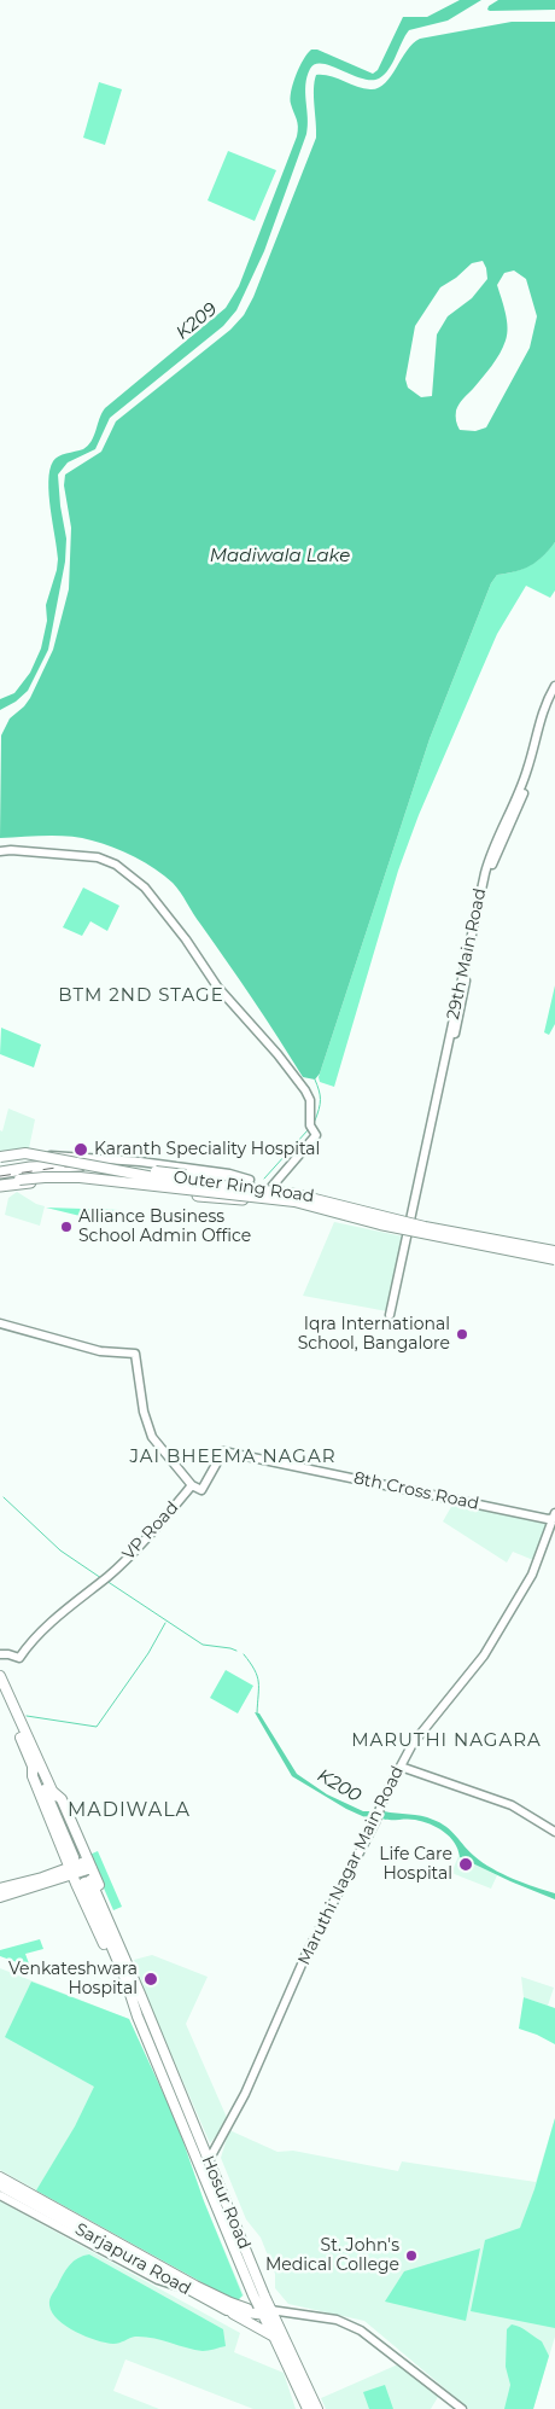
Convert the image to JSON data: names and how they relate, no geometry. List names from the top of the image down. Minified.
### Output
{"streets":{"highway":["Outer Ring Road"],"main road":["29th Main Road","8th Cross Road","VP Road","Maruthi Nagar Main Road","Hosur Road","Sarjapura Road"]},"crossings":[["29th Main Road","Outer Ring Road"],["8th Cross Road","VP Road"],["8th Cross Road","Maruthi Nagar Main Road"],["Maruthi Nagar Main Road","Hosur Road"],["Hosur Road","Sarjapura Road"]],"districts":["BTM 2ND STAGE","JAI BHEEMA NAGAR","MARUTHI NAGARA","MADIWALA"],"water":["K209","Madiwala Lake","K200"],"places":["Karanth Speciality Hospital","Alliance Business School Admin Office","Iqra International School, Bangalore","Life Care Hospital","Venkateshwara Hospital","St. John's Medical College"]}
